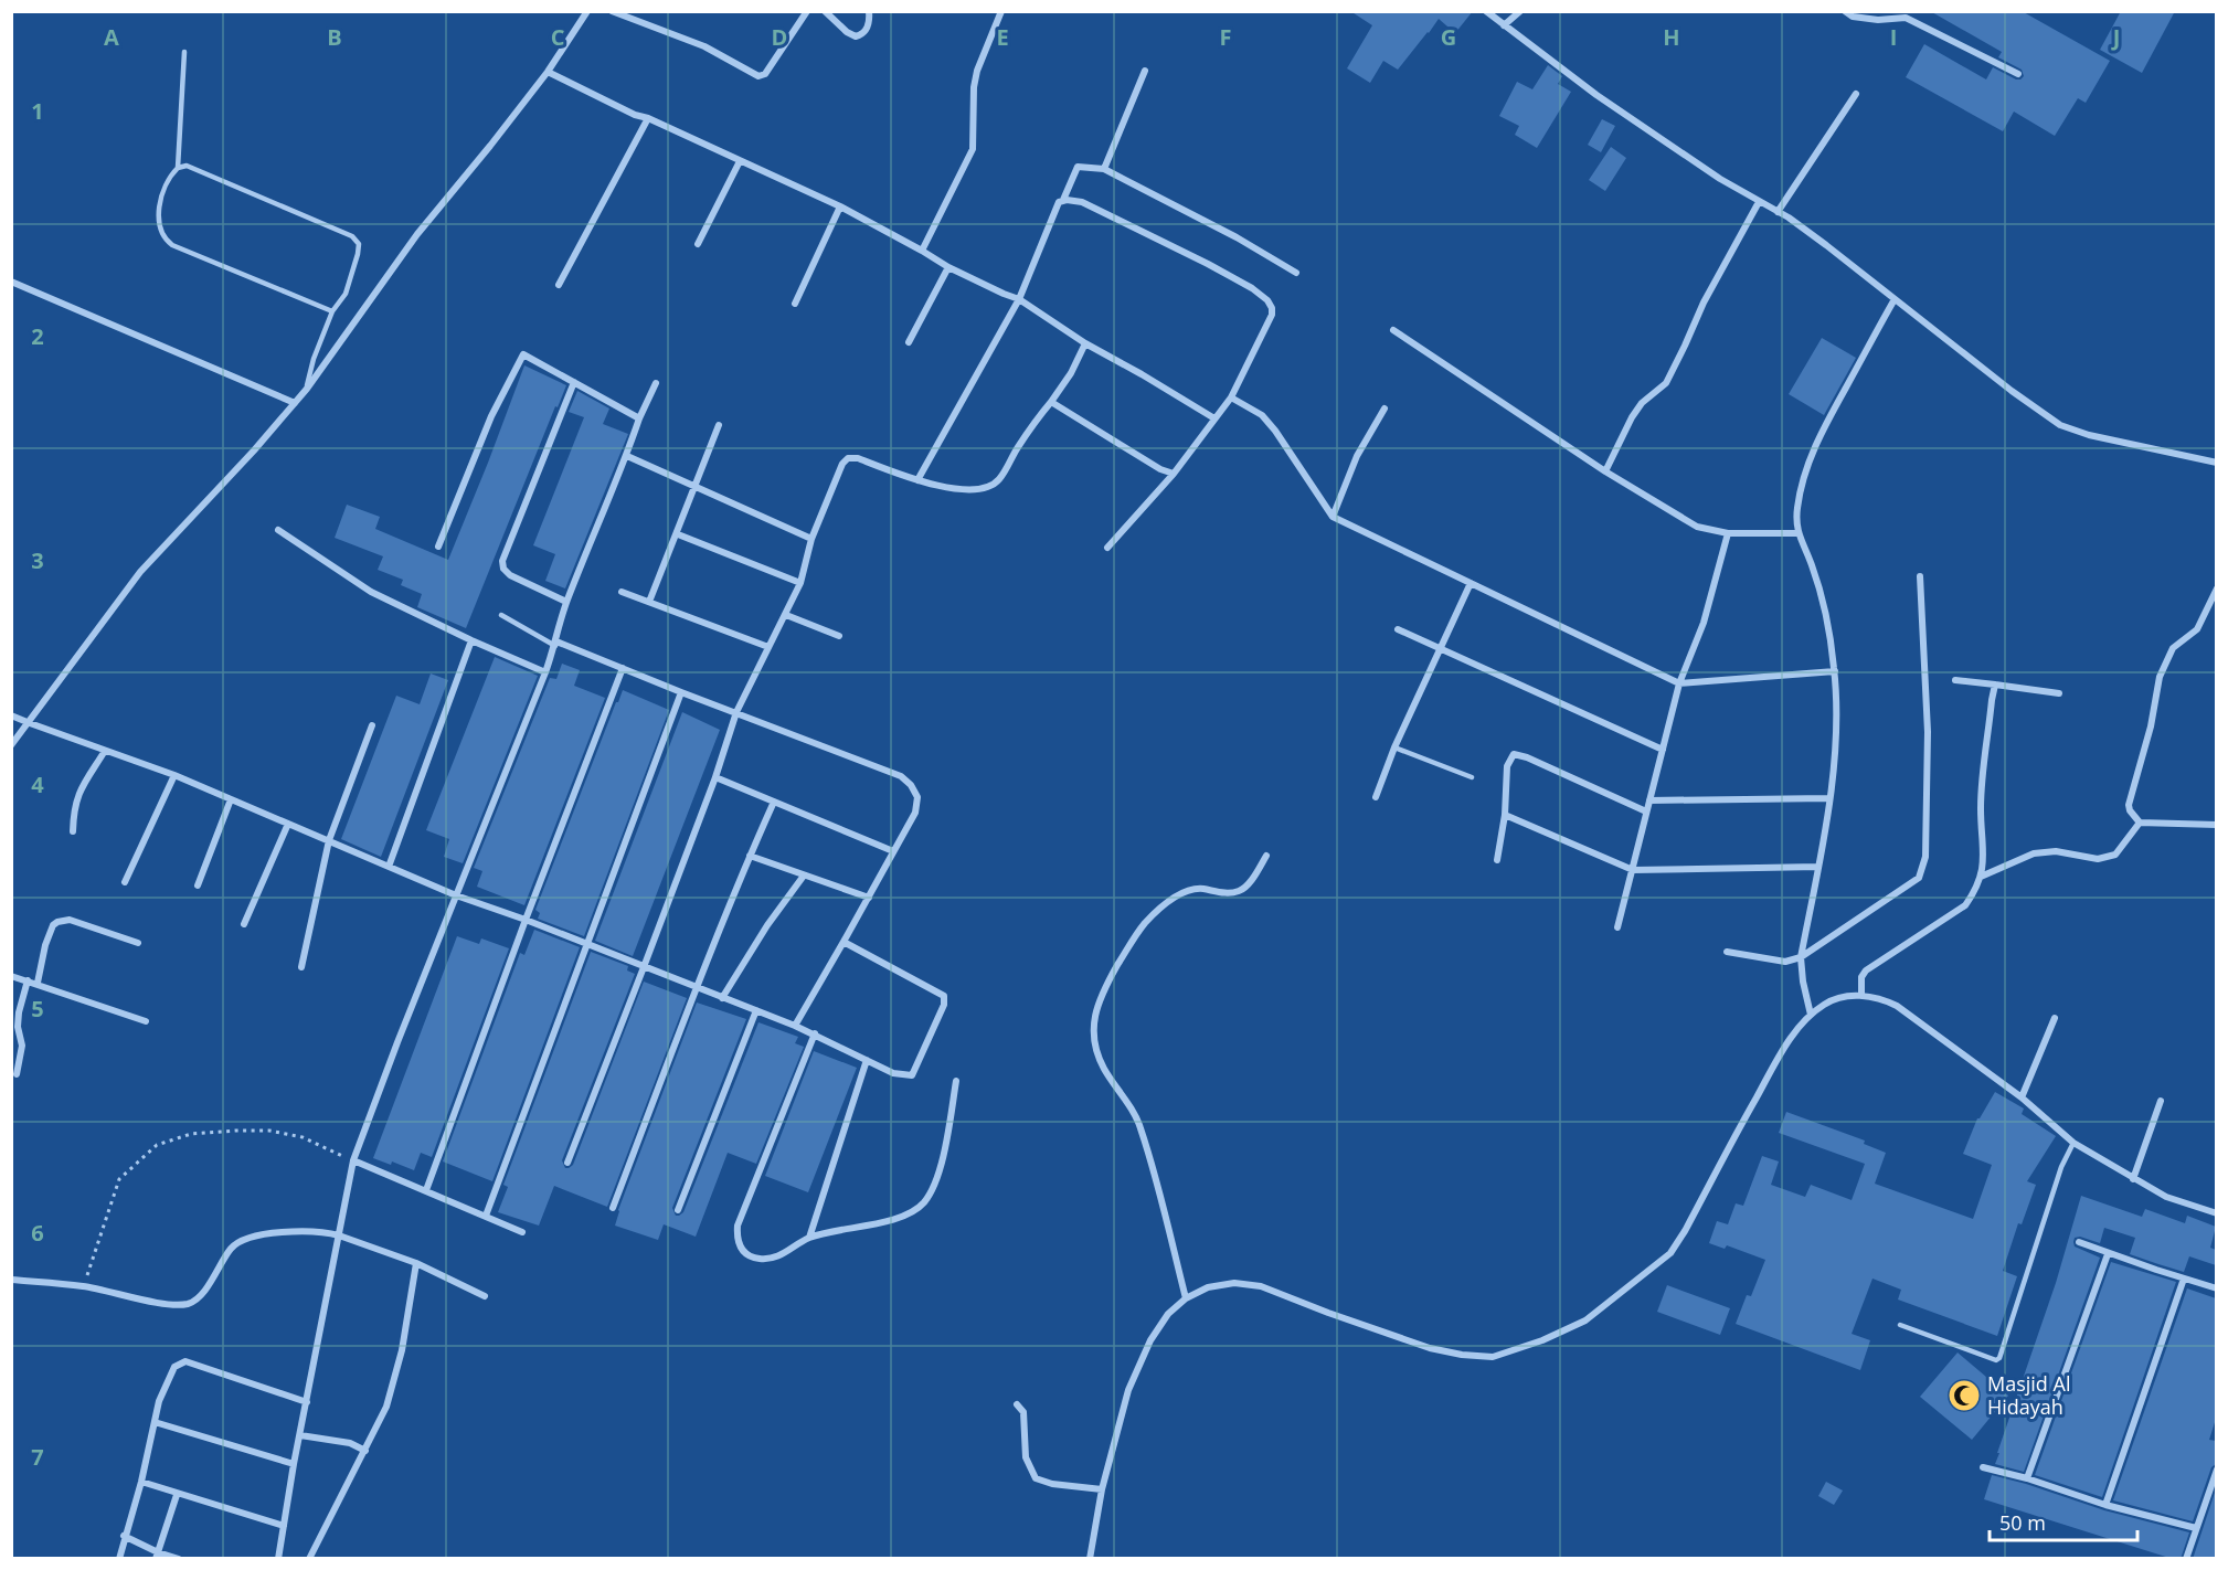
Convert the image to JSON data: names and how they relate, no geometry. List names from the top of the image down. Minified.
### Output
{"places":{"mosque":["Masjid Al Hidayah"]},"scale_bar":"50 m","grid":{"columns":["A","B","C","D","E","F","G","H","I","J"],"rows":["1","2","3","4","5","6","7"]}}
